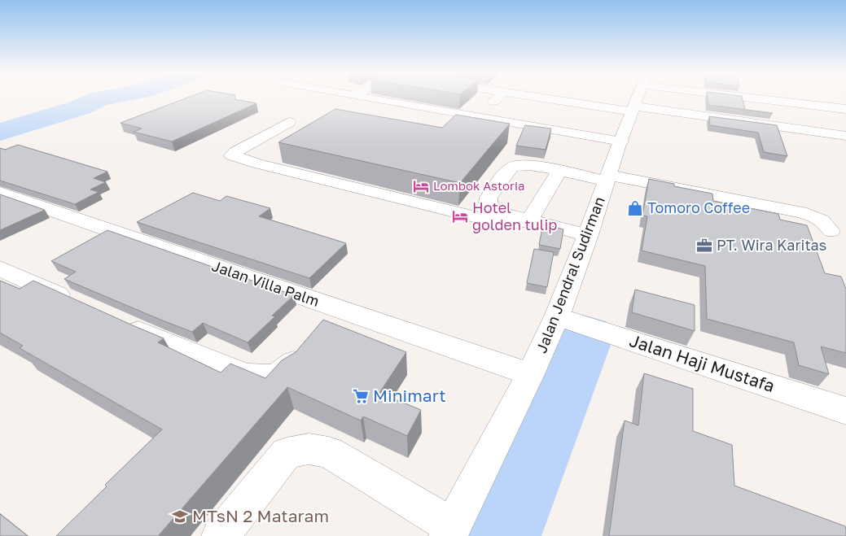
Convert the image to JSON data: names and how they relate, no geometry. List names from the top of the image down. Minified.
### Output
{"streets":{"main road":["Jalan Jendral Sudirman","Jalan Villa Palm","Jalan Haji Mustafa"]},"crossings":[["Jalan Jendral Sudirman","Jalan Villa Palm"],["Jalan Jendral Sudirman","Jalan Haji Mustafa"]],"places":{"hotel":["Lombok Astoria","Hotel golden tulip"],"shop":["Tomoro Coffee"],"office":["PT. Wira Karitas"],"supermarket":["Minimart"],"school or university":["MTsN 2 Mataram"]}}
